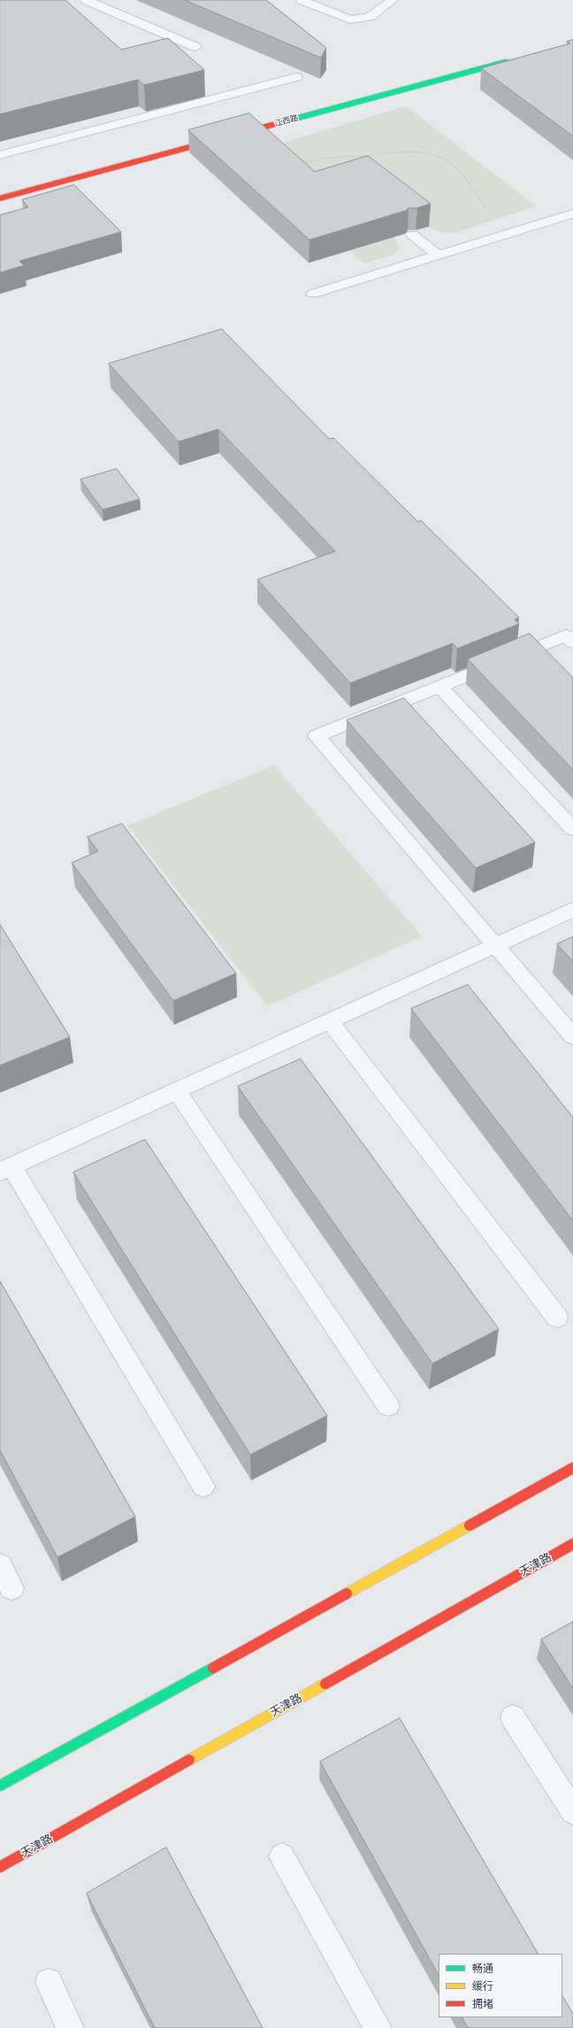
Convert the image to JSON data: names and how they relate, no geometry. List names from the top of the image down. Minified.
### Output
{"streets":{"main road":["江西路","天津路"]},"legend":["畅通","缓行","拥堵"]}
